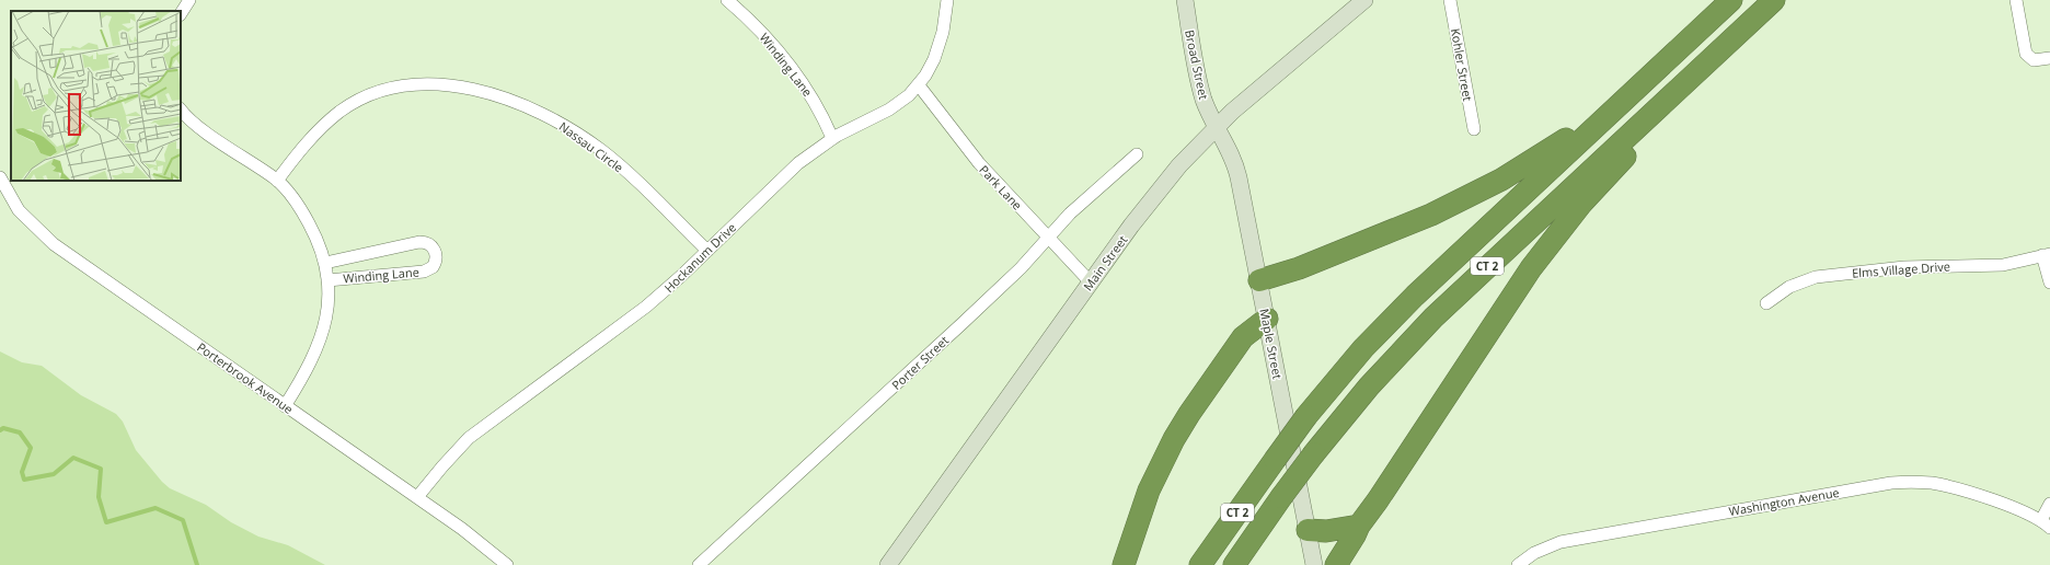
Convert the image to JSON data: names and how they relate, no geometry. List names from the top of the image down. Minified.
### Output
{"streets":{"highway":["CT 2"],"main road":["Broad Street","Main Street","Maple Street"],"street":["Winding Lane","Kohler Street","Nassau Circle","Park Lane","Hockanum Drive","Elms Village Drive","Porter Street","Porterbrook Avenue","Washington Avenue"]},"crossings":[["Winding Lane","Nassau Circle"],["Winding Lane","Hockanum Drive"],["Winding Lane","Porterbrook Avenue"],["Broad Street","Main Street"],["Broad Street","Maple Street"],["Nassau Circle","Hockanum Drive"],["Park Lane","Hockanum Drive"],["Park Lane","Main Street"],["Park Lane","Porter Street"],["Hockanum Drive","Porterbrook Avenue"],["Main Street","Maple Street"]]}
